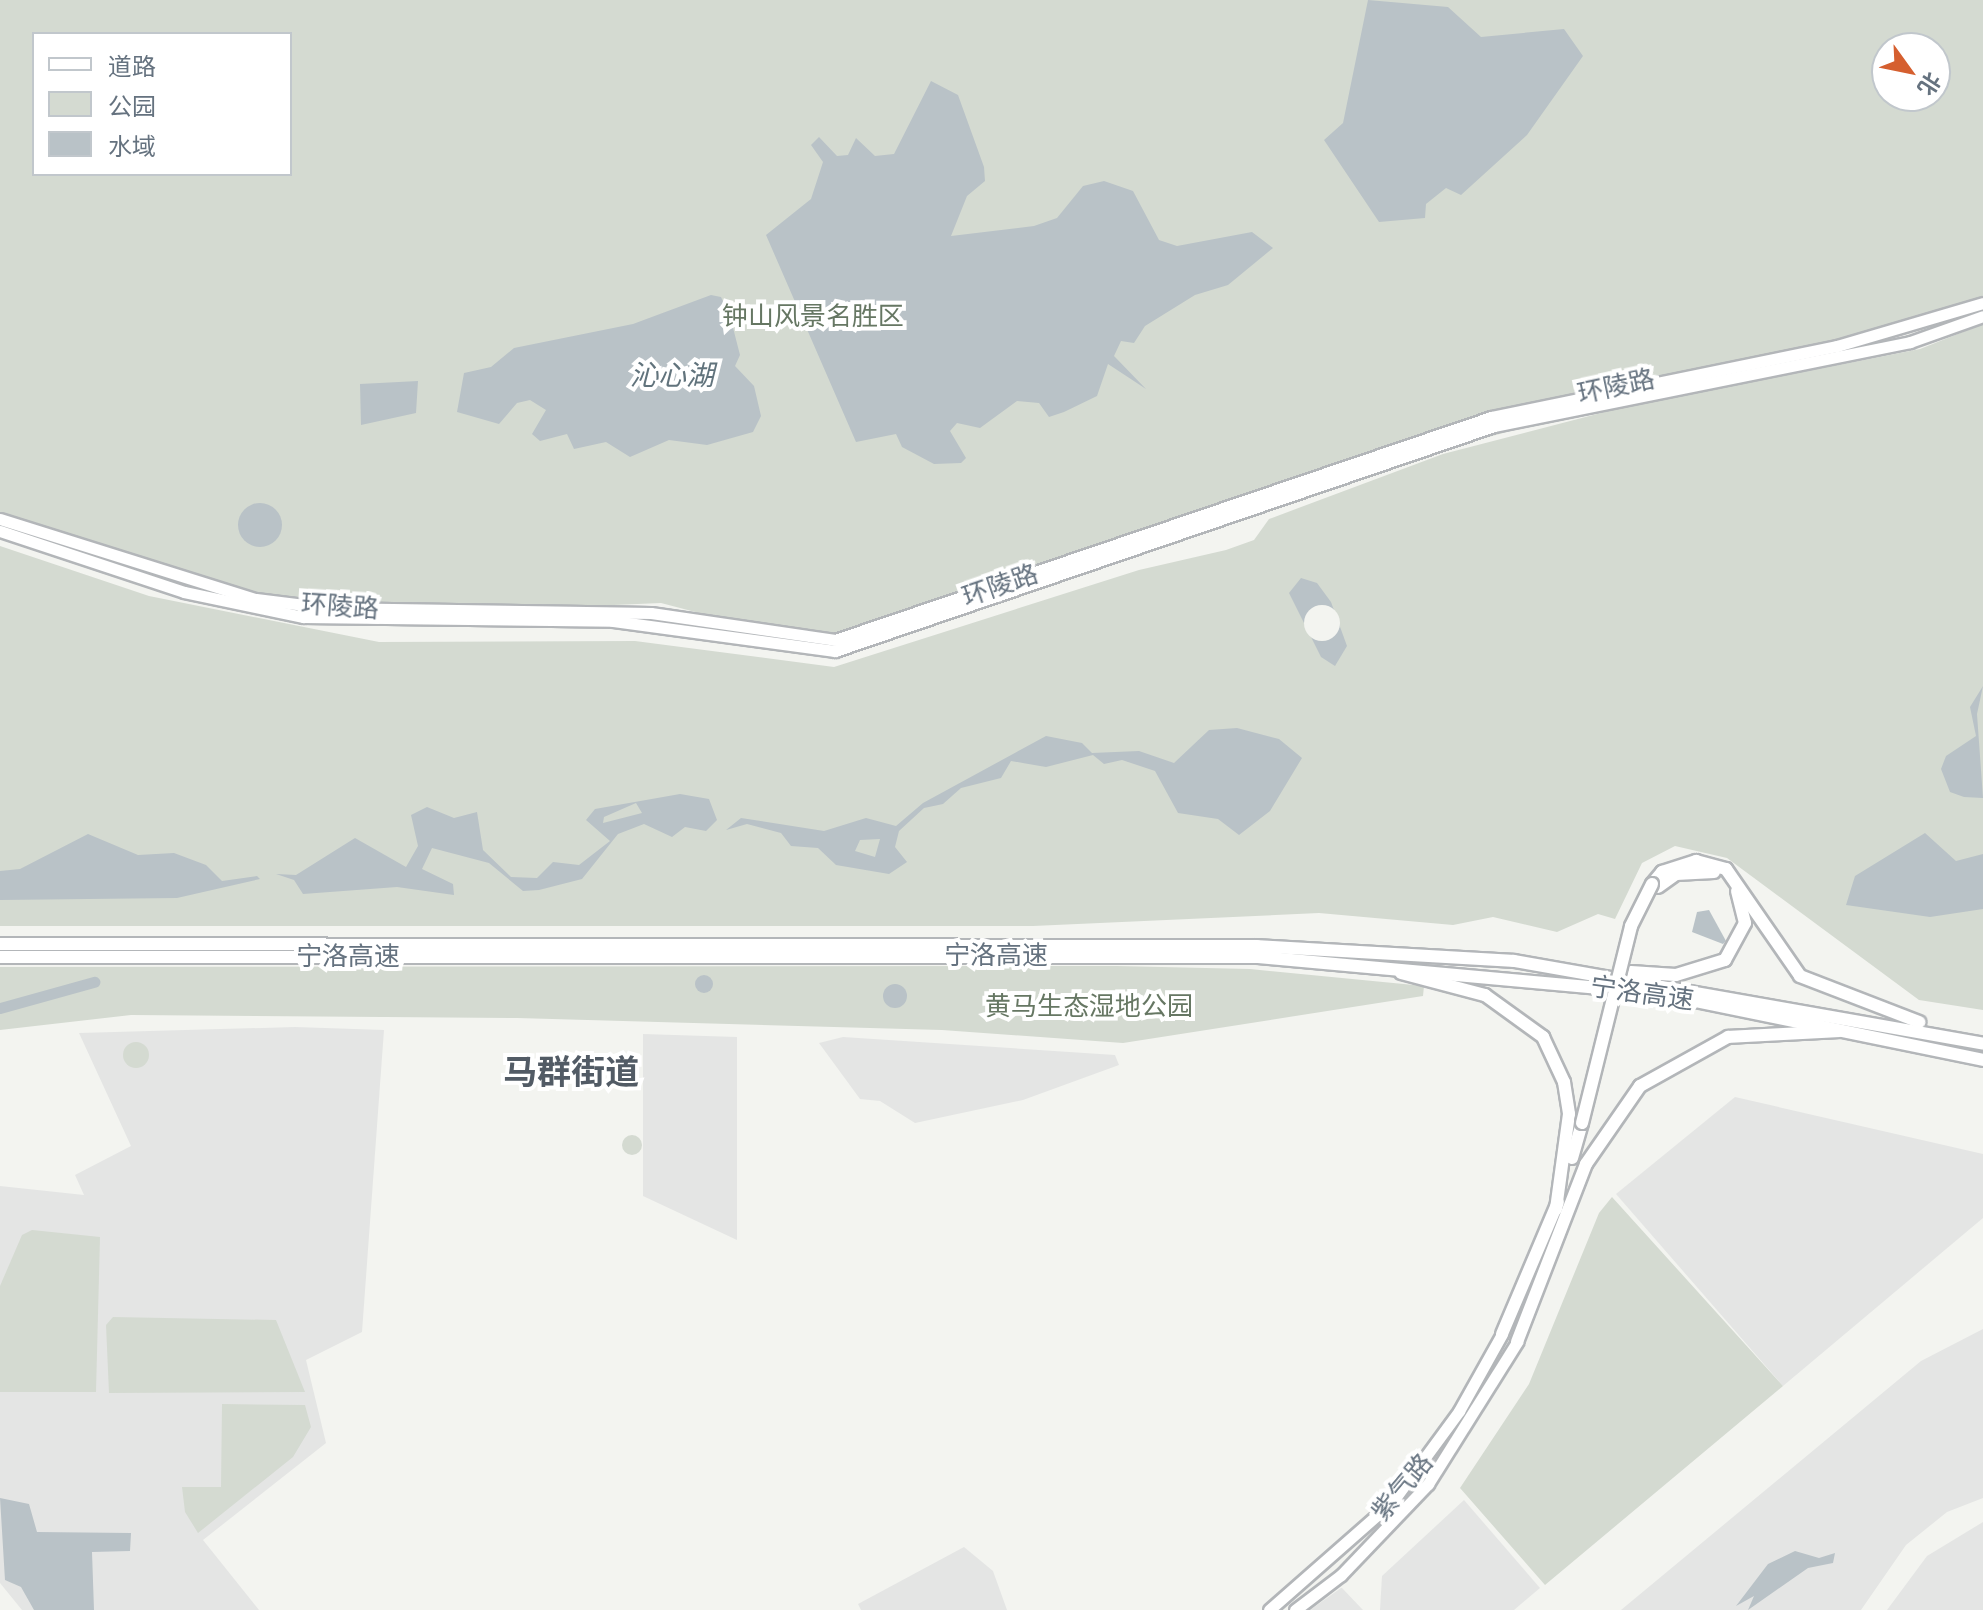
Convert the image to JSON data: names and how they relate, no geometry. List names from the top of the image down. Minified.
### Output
{"streets":{"highway":["宁洛高速"],"main road":["环陵路","紫气路"]},"districts":["马群街道"],"water":["沁心湖"],"parks":["钟山风景名胜区","黄马生态湿地公园"],"legend":["道路","公园","水域"],"north":"bottom right"}
